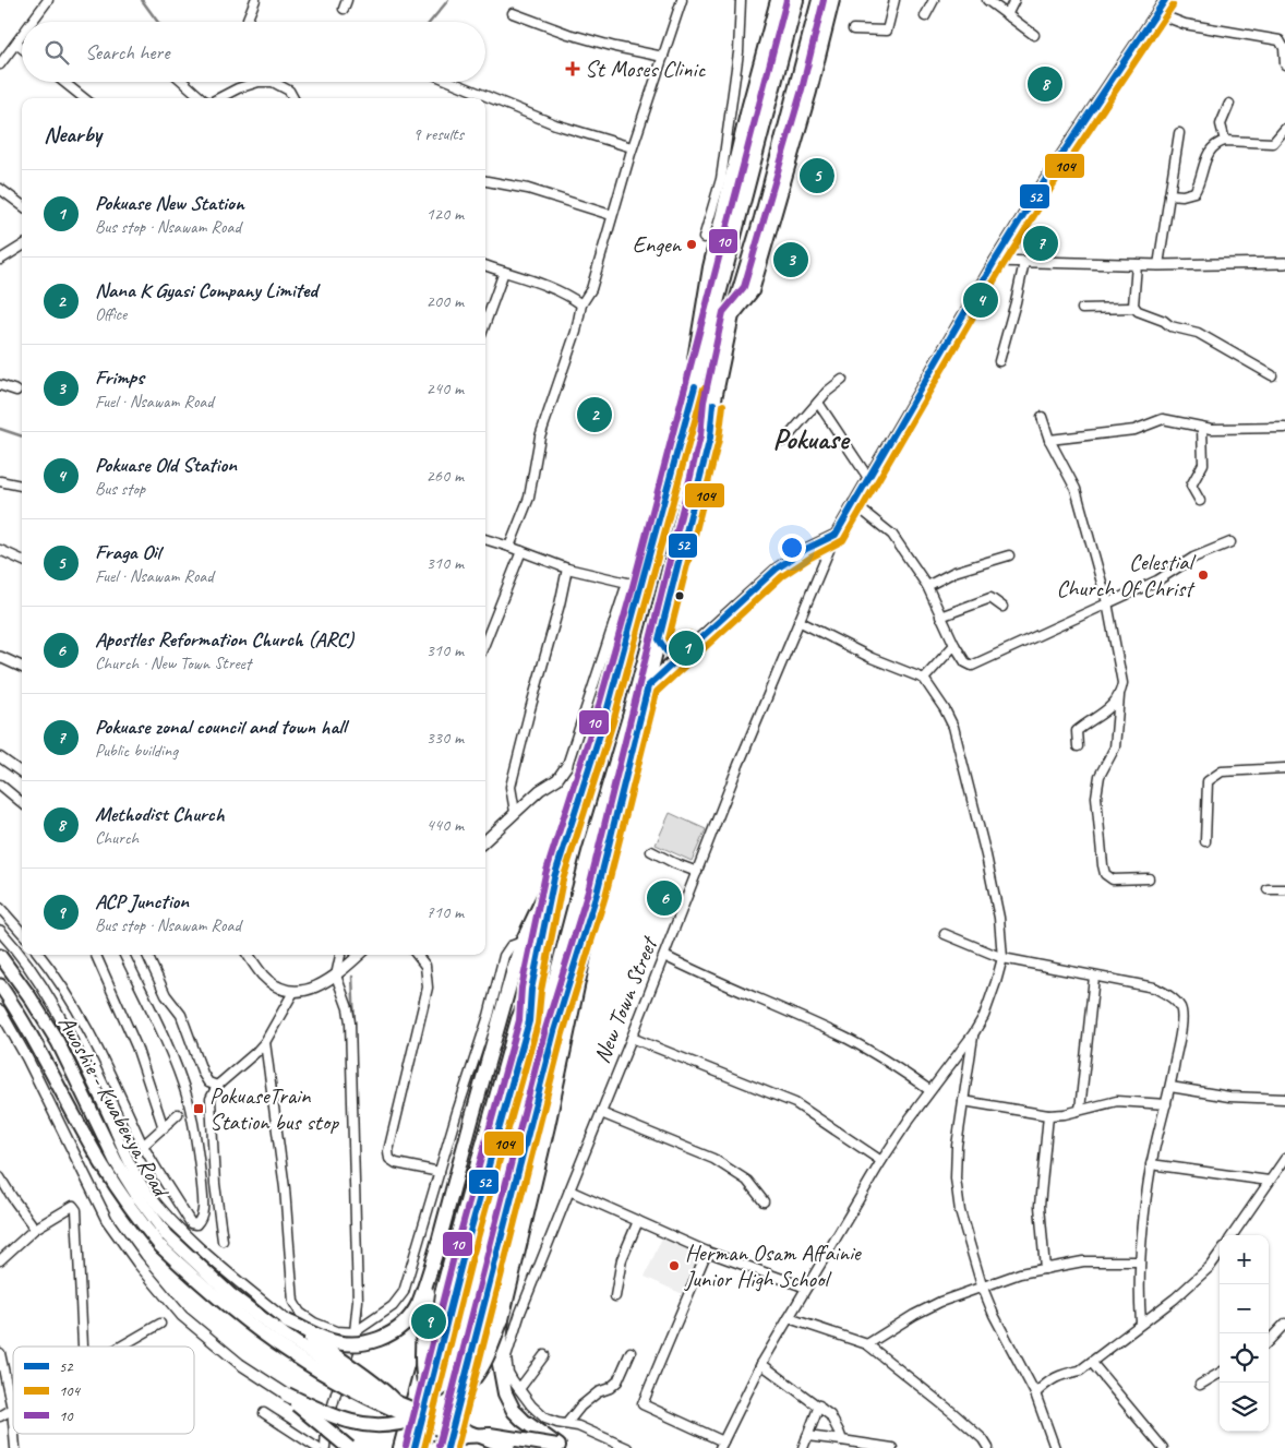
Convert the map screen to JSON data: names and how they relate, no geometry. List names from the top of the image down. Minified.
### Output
{"streets":{"main road":["Awoshie - Kwabenya Road"],"street":["New Town Street"]},"districts":["Pokuase"],"places":{"health":["St Moses Clinic"],"other":["Engen","Celestial Church Of Christ","Herman Osam Affainie Junior High School"],"transit":["PokuaseTrain Station bus stop"]},"lines":["transit line 52","transit line 10","transit line 104"],"legend":["52","104","10"],"page":{"search":"Search here","pins":["8","5","7","3","4","2","1","6","9"],"heading":["Nearby","9 results"],"list":[{"mark":"1","name":"Pokuase New Station","note":"Bus stop · Nsawam Road","value":"120 m"},{"mark":"2","name":"Nana K Gyasi Company Limited","note":"Office","value":"200 m"},{"mark":"3","name":"Frimps","note":"Fuel · Nsawam Road","value":"240 m"},{"mark":"4","name":"Pokuase Old Station","note":"Bus stop","value":"260 m"},{"mark":"5","name":"Fraga Oil","note":"Fuel · Nsawam Road","value":"310 m"},{"mark":"6","name":"Apostles Reformation Church (ARC)","note":"Church · New Town Street","value":"310 m"},{"mark":"7","name":"Pokuase zonal council and town hall","note":"Public building","value":"330 m"},{"mark":"8","name":"Methodist Church","note":"Church","value":"440 m"},{"mark":"9","name":"ACP Junction","note":"Bus stop · Nsawam Road","value":"710 m"}],"map_buttons":["+","−"]}}
